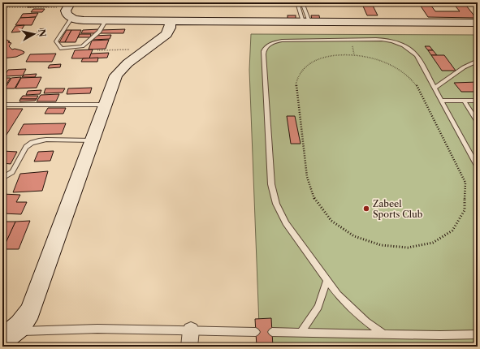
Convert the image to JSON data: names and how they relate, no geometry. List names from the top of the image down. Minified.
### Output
{"places":["Zabeel Sports Club"],"north":"right"}
